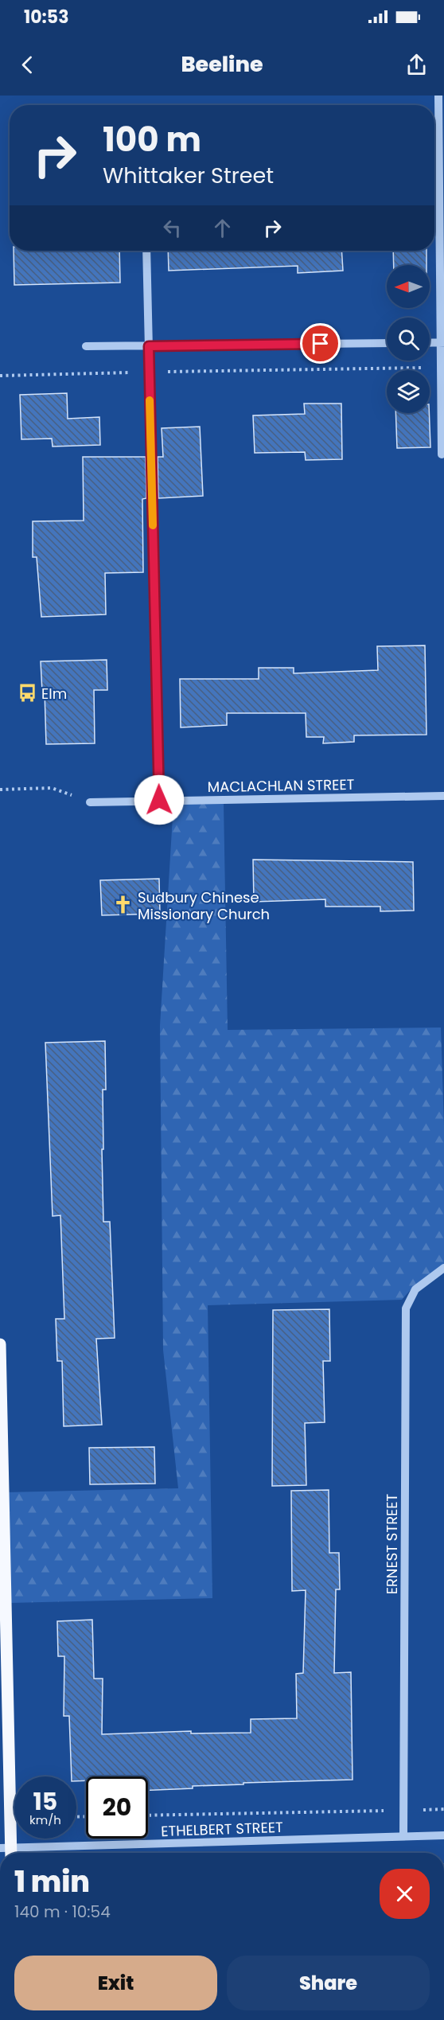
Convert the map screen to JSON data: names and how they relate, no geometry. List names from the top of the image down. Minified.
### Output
{"streets":{"street":["MACLACHLAN STREET","ERNEST STREET","ETHELBERT STREET"]},"crossings":[["ERNEST STREET","ETHELBERT STREET"]],"places":{"bus stop":["Elm"],"church":["Sudbury Chinese Missionary Church"]},"north":"left","page":{"status":"10:53","header":"Beeline","turn":["100 m","Whittaker Street"],"speed":"15 km/h","limit":"20","heading":["1 min","140 m · 10:54"],"buttons":["Exit","Share"]}}
